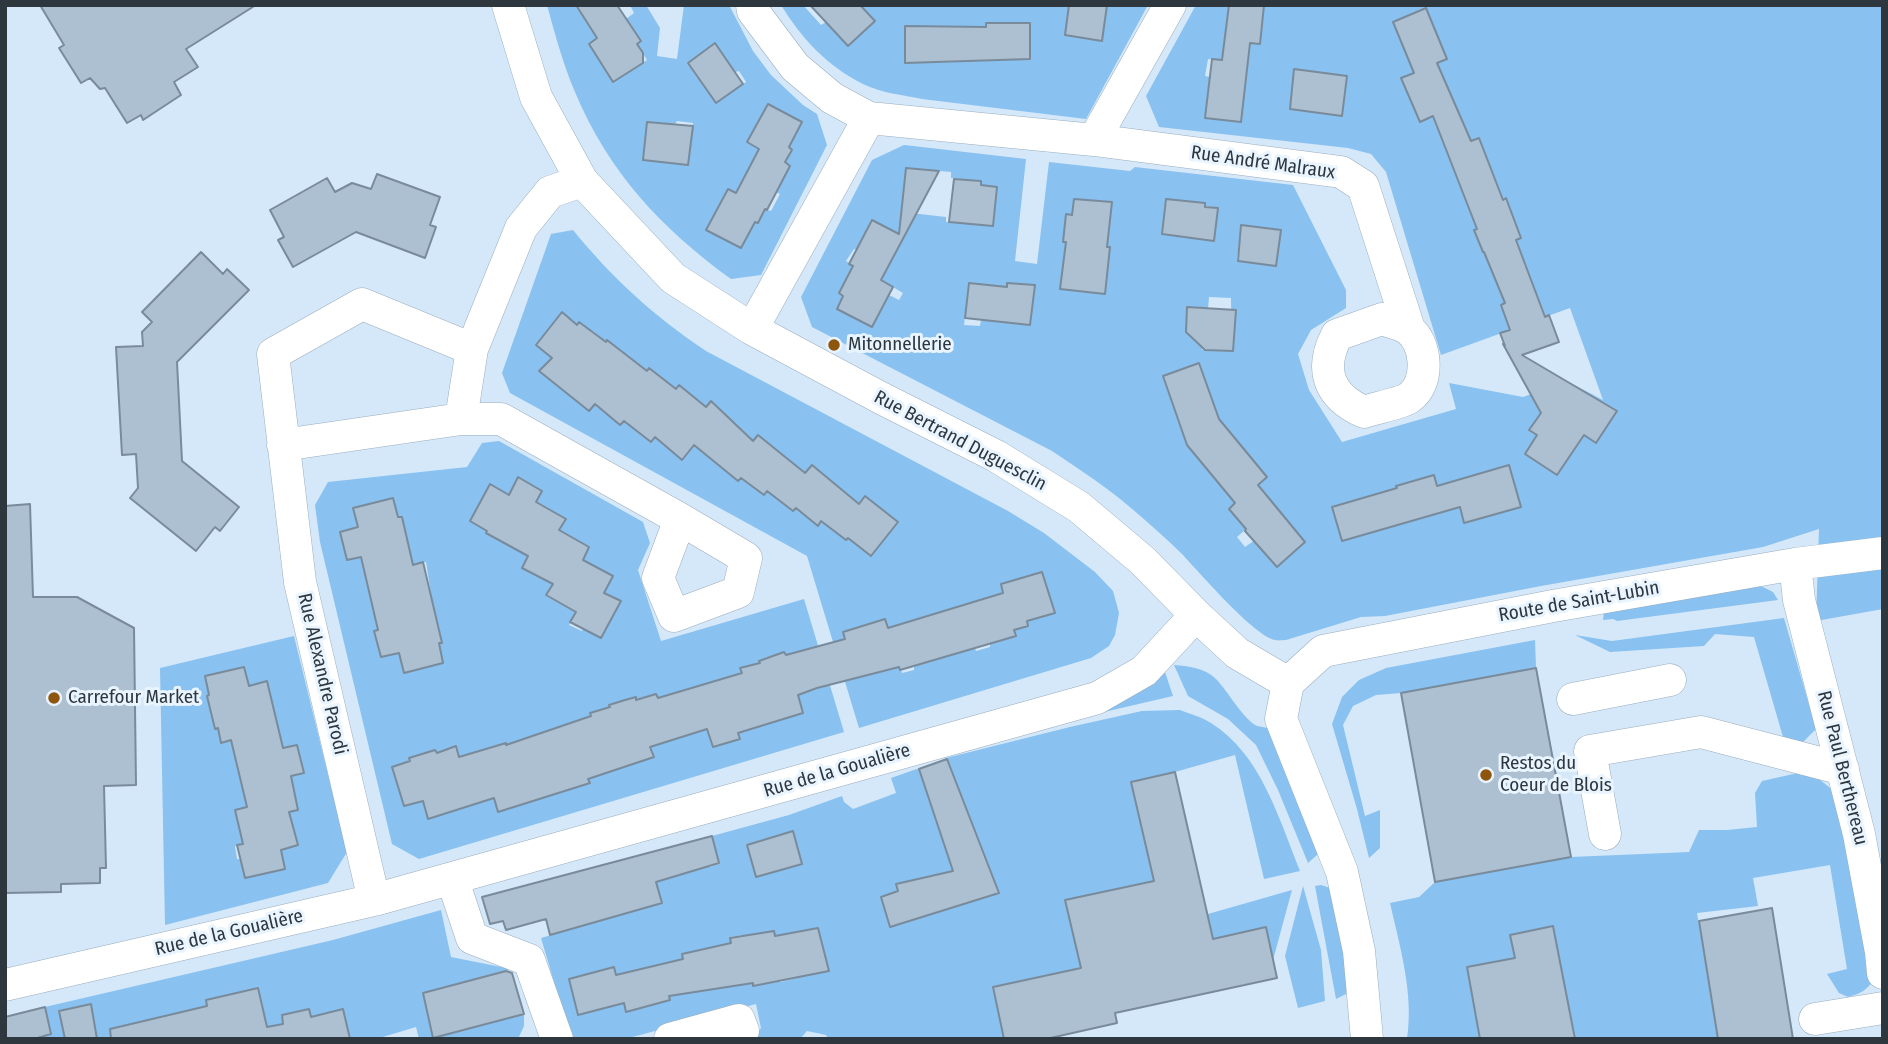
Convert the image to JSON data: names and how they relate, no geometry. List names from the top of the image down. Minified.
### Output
{"streets":{"street":["Rue André Malraux","Rue Bertrand Duguesclin","Route de Saint-Lubin","Rue Alexandre Parodi","Rue Paul Berthereau","Rue de la Goualière"]},"crossings":[["Rue Bertrand Duguesclin","Route de Saint-Lubin"],["Rue Bertrand Duguesclin","Rue de la Goualière"],["Route de Saint-Lubin","Rue Paul Berthereau"],["Rue Alexandre Parodi","Rue de la Goualière"]],"places":["Mitonnellerie","Carrefour Market","Restos du Coeur de Blois"]}
